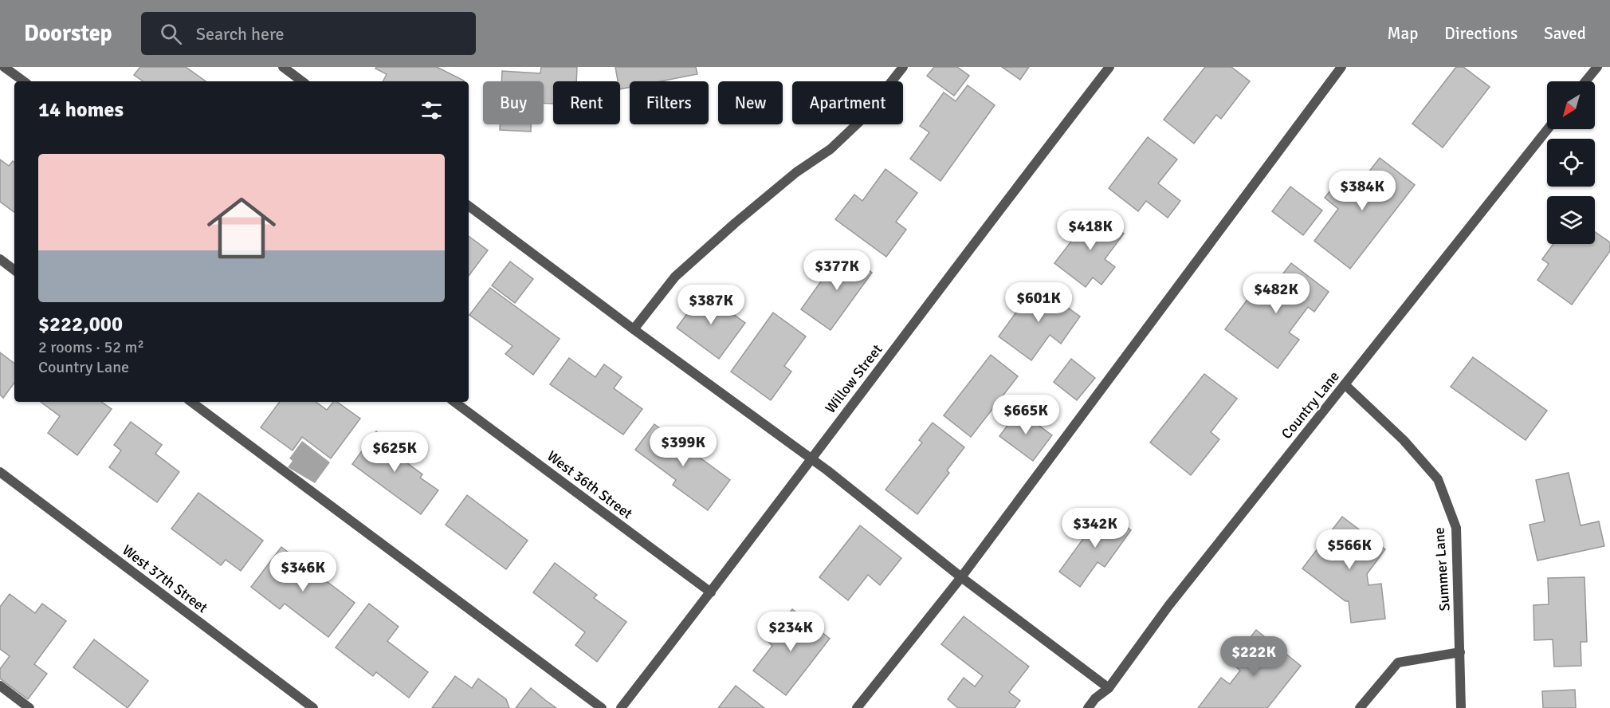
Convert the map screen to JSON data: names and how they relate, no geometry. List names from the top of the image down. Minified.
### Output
{"streets":{"street":["Willow Street","Country Lane","West 36th Street","Summer Lane","West 37th Street"]},"crossings":[["Willow Street","West 36th Street"],["Country Lane","Summer Lane"]],"north":"bottom left","page":{"header":"Doorstep","search":"Search here","nav":["Map","Directions","Saved"],"chip":["Buy","Rent","Filters","New","Apartment"],"heading":"14 homes","list":[{"name":"$222,000","note":"2 rooms · 52 m² · Country Lane"}],"price":["$384K","$418K","$377K","$482K","$601K","$387K","$665K","$399K","$625K","$342K","$566K","$346K","$234K","$222K"]}}
